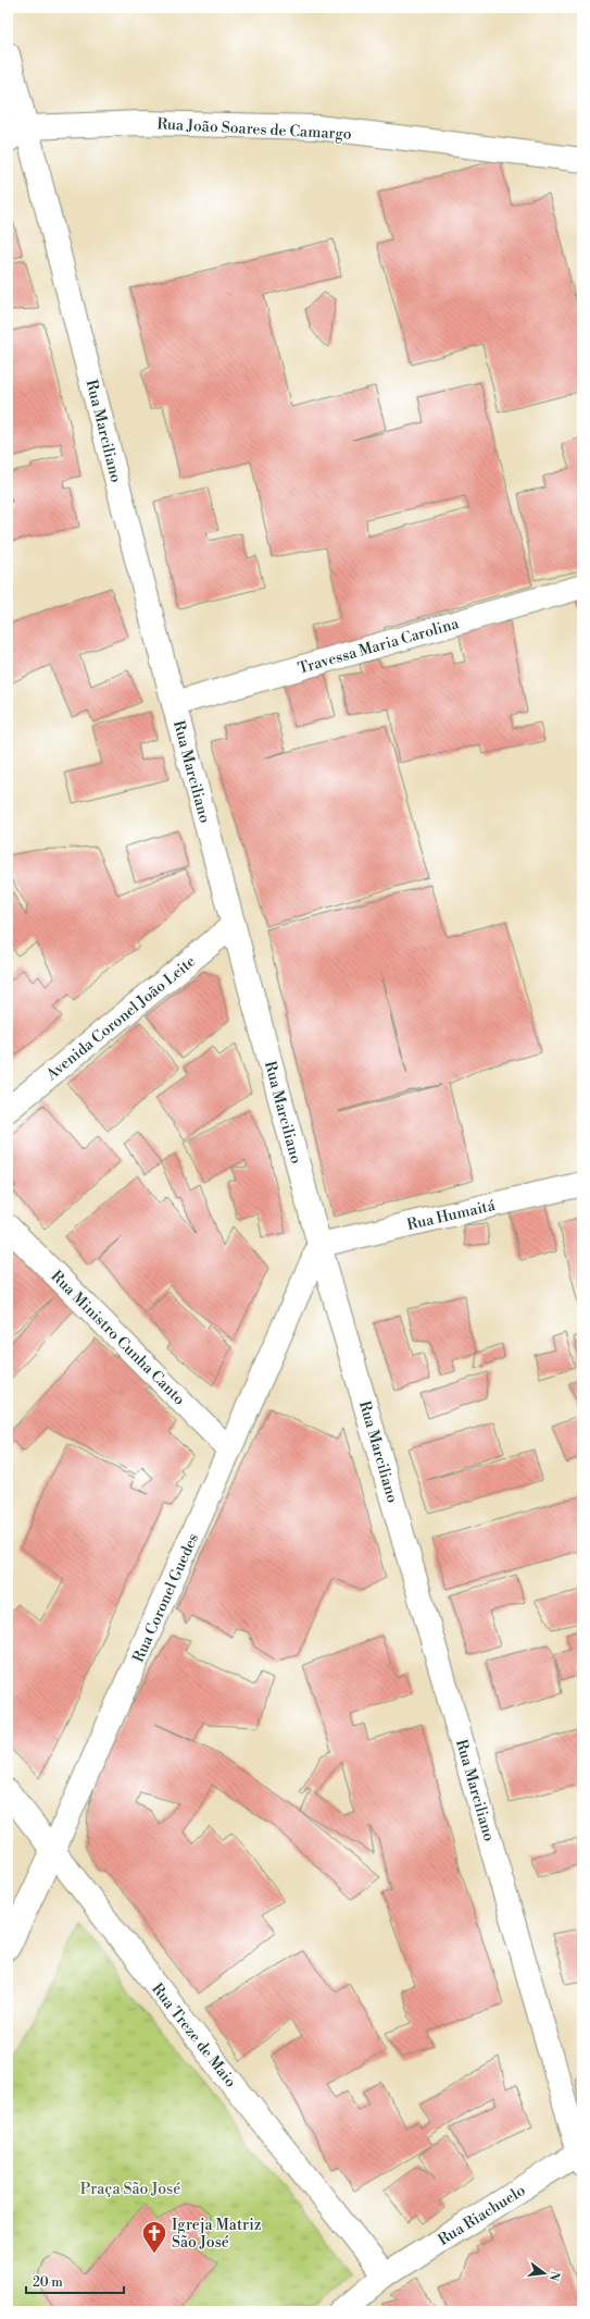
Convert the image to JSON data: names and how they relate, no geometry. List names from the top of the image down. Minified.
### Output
{"streets":{"street":["Rua João Soares de Camargo","Rua Marciliano","Travessa Maria Carolina","Avenida Coronel João Leite","Rua Humaitá","Rua Ministro Cunha Canto","Rua Coronel Guedes","Rua Treze de Maio","Rua Riachuelo"]},"crossings":[["Rua João Soares de Camargo","Rua Marciliano"],["Rua Marciliano","Travessa Maria Carolina"],["Rua Marciliano","Avenida Coronel João Leite"],["Rua Marciliano","Rua Humaitá"],["Rua Marciliano","Rua Coronel Guedes"],["Rua Marciliano","Rua Riachuelo"],["Rua Humaitá","Rua Coronel Guedes"],["Rua Ministro Cunha Canto","Rua Coronel Guedes"],["Rua Coronel Guedes","Rua Treze de Maio"],["Rua Treze de Maio","Rua Riachuelo"]],"parks":["Praça São José"],"places":{"church":["Igreja Matriz São José"]},"scale_bar":"20 m","north":"right"}
